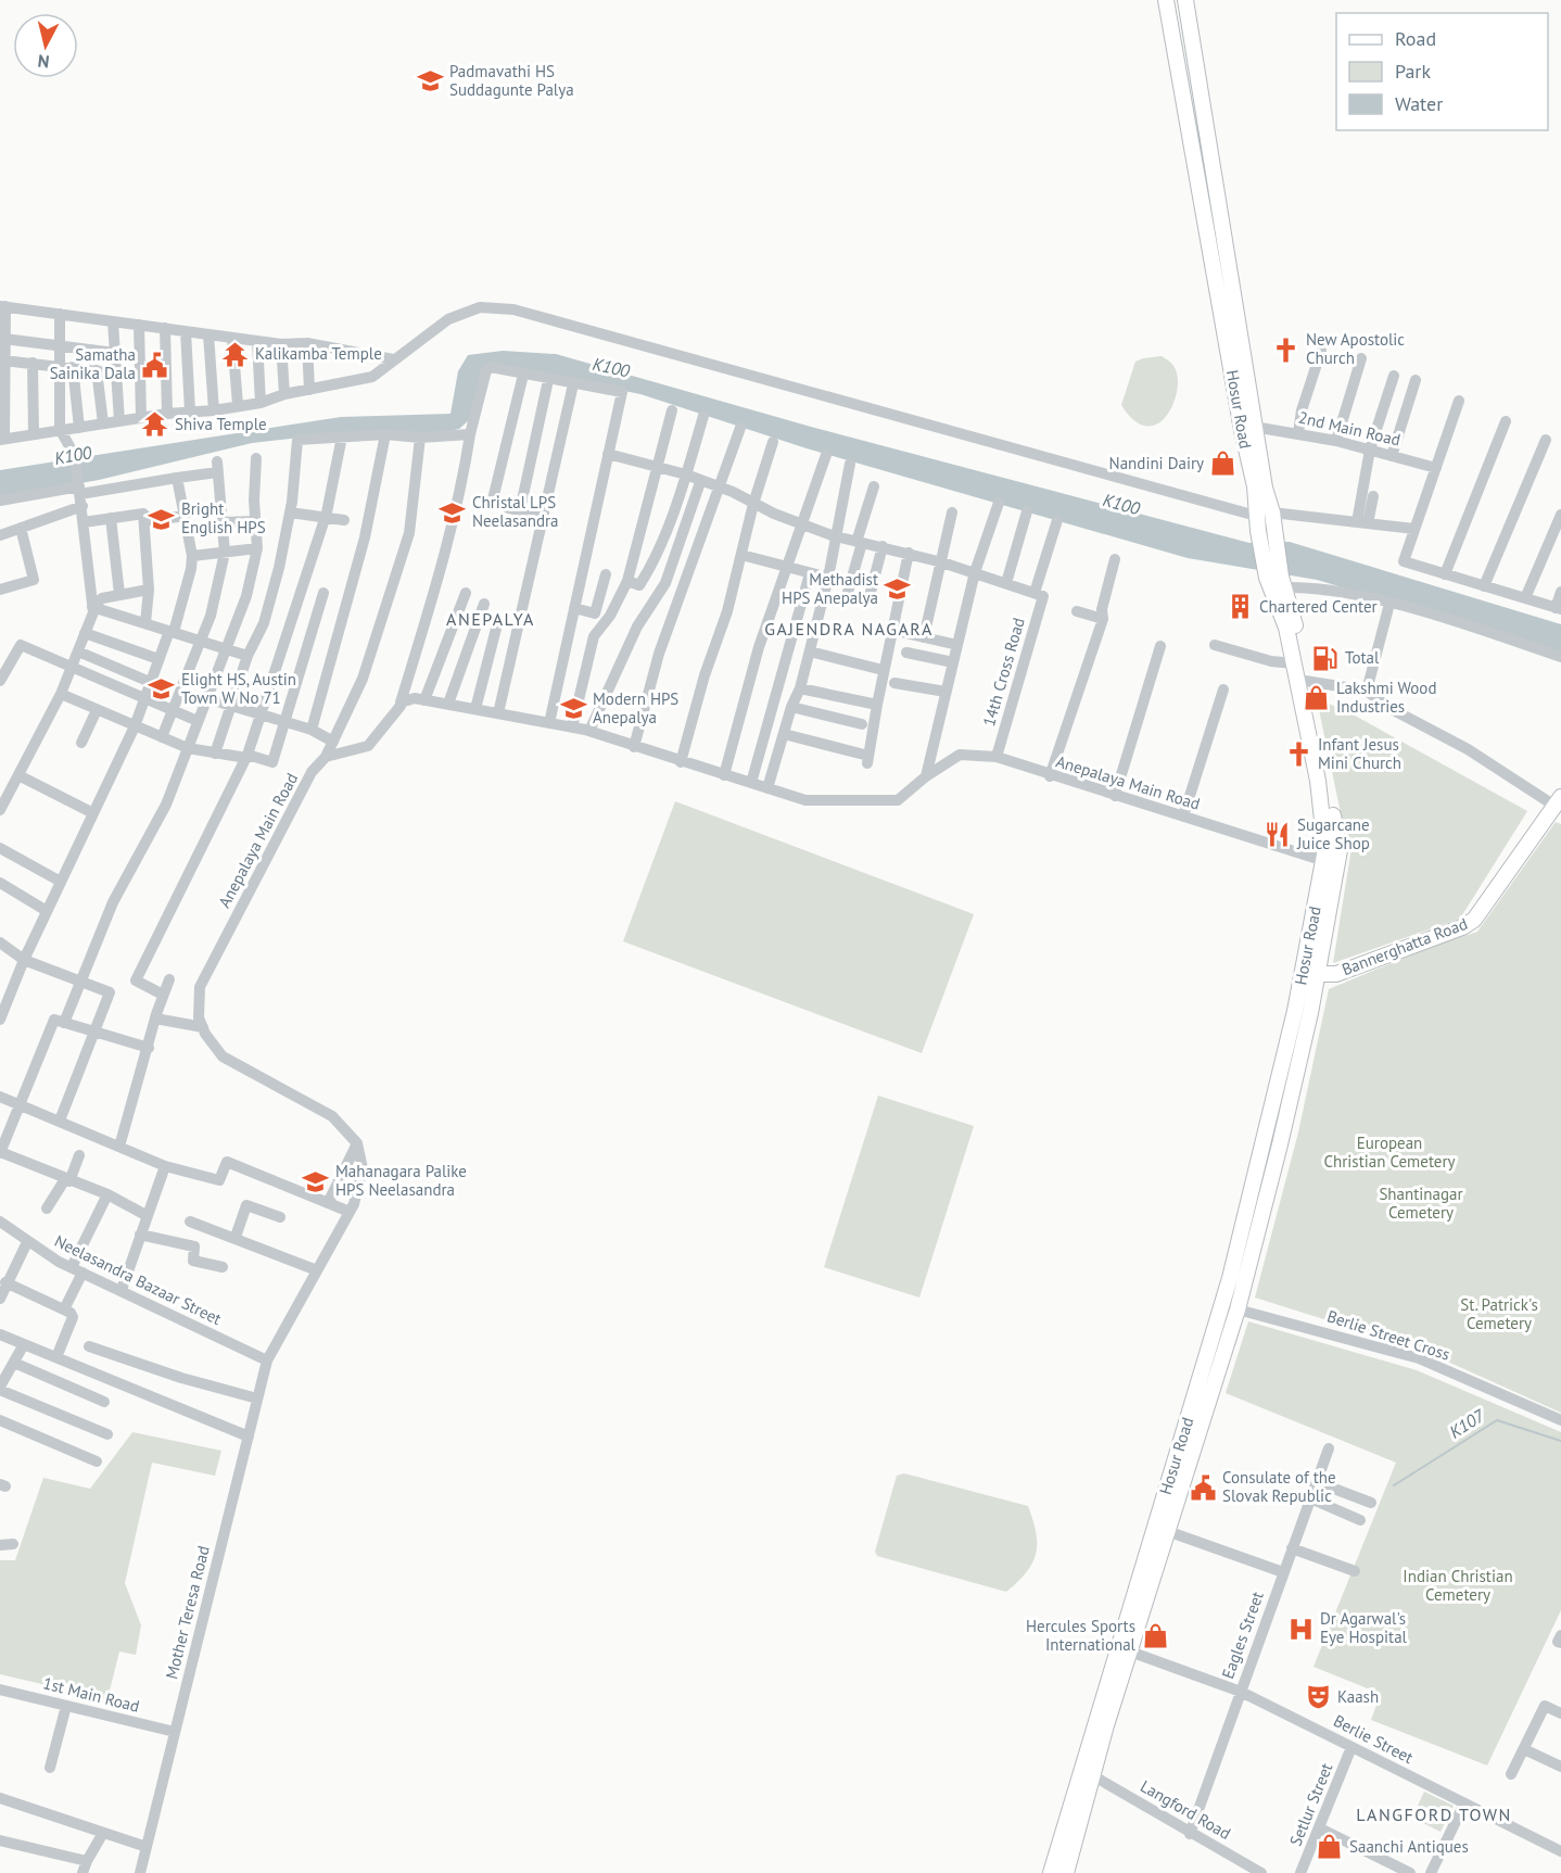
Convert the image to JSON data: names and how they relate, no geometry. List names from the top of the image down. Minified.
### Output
{"streets":{"main road":["Hosur Road","Bannerghatta Road"],"street":["2nd Main Road","14th Cross Road","Anepalaya Main Road","Neelasandra Bazaar Street","Berlie Street Cross","Mother Teresa Road","Eagles Street","1st Main Road","Berlie Street","Setlur Street","Langford Road"]},"crossings":[["Hosur Road","2nd Main Road"],["Hosur Road","Anepalaya Main Road"],["Hosur Road","Bannerghatta Road"],["Hosur Road","Berlie Street Cross"],["Hosur Road","Berlie Street"],["Hosur Road","Langford Road"],["14th Cross Road","Anepalaya Main Road"],["Neelasandra Bazaar Street","Mother Teresa Road"],["Mother Teresa Road","1st Main Road"],["Eagles Street","Berlie Street"],["Eagles Street","Langford Road"],["Berlie Street","Setlur Street"]],"districts":["ANEPALYA","GAJENDRA NAGARA","LANGFORD TOWN"],"water":["K100","K107"],"parks":["European Christian Cemetery","Shantinagar Cemetery","St. Patrick's Cemetery","Indian Christian Cemetery"],"places":{"school or university":["Padmavathi HS Suddagunte Palya","Christal LPS Neelasandra","Bright English HPS","Methadist HPS Anepalya","Elight HS, Austin Town W No 71","Modern HPS Anepalya","Mahanagara Palike HPS Neelasandra"],"church":["New Apostolic Church","Infant Jesus Mini Church"],"temple":["Kalikamba Temple","Shiva Temple"],"public building":["Samatha Sainika Dala","Consulate of the Slovak Republic"],"shop":["Nandini Dairy","Lakshmi Wood Industries","Hercules Sports International","Saanchi Antiques"],"building":["Chartered Center"],"fuel station":["Total"],"restaurant":["Sugarcane Juice Shop"],"hospital":["Dr Agarwal's Eye Hospital"],"theatre":["Kaash"]},"legend":["Road","Park","Water"],"north":"bottom"}
